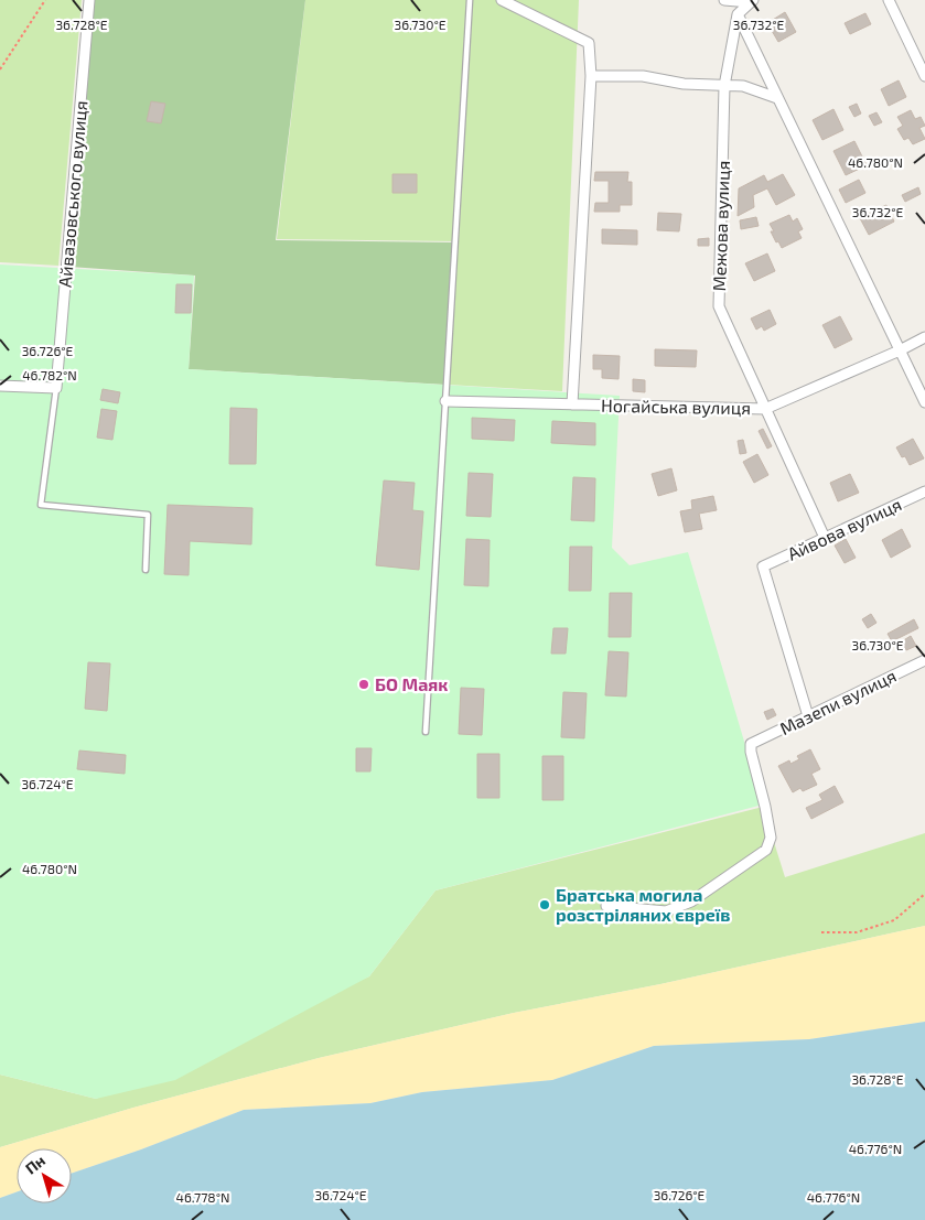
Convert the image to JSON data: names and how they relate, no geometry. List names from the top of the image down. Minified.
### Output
{"streets":{"street":["Айвазовського вулиця","Межова вулиця","Ногайська вулиця","Айвова вулиця","Мазепи вулиця"]},"crossings":[["Межова вулиця","Ногайська вулиця"],["Межова вулиця","Айвова вулиця"],["Айвова вулиця","Мазепи вулиця"]],"places":["БО Маяк","Братська могила розстріляних євреїв"],"north":"top left","coordinates":["36.728°E","36.730°E","36.732°E","46.780°N","36.726°E","46.782°N","36.724°E","46.776°N","46.778°N"]}
